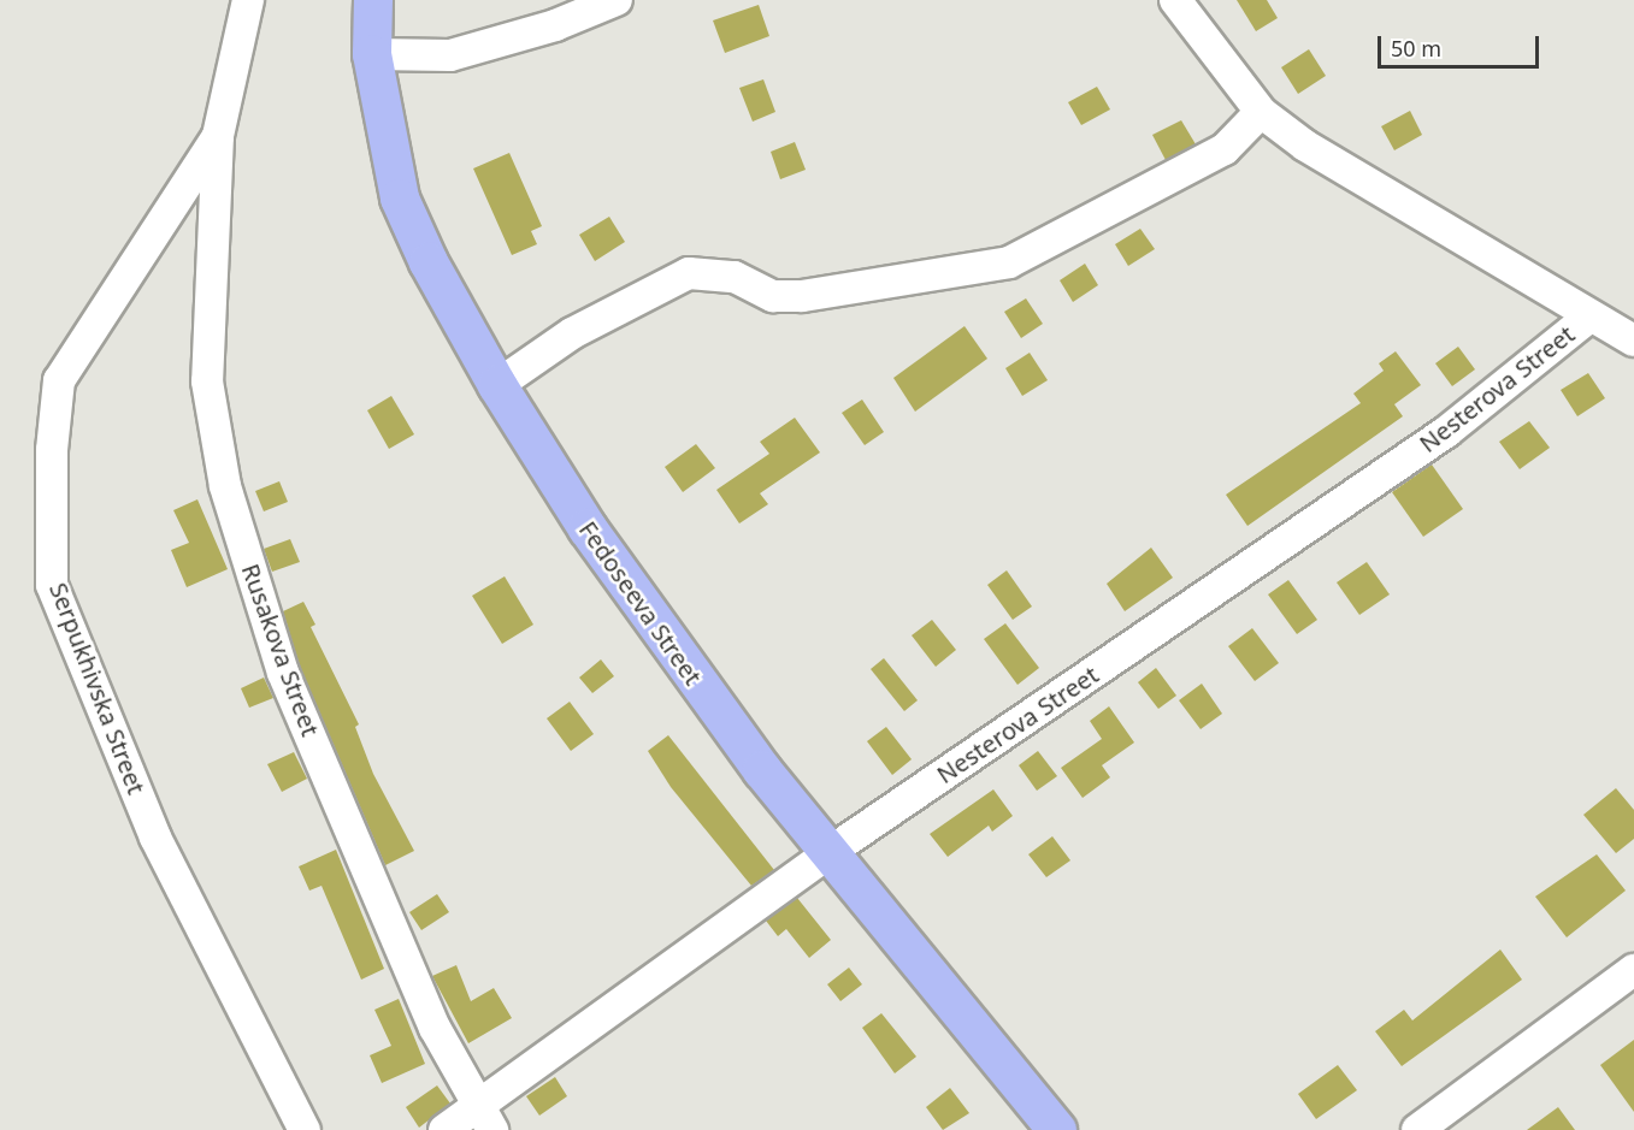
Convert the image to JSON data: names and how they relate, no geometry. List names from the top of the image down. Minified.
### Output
{"streets":{"main road":["Fedoseeva Street"],"street":["Nesterova Street","Rusakova Street","Serpukhivska Street"]},"crossings":[["Nesterova Street","Fedoseeva Street"],["Nesterova Street","Rusakova Street"],["Rusakova Street","Serpukhivska Street"]],"scale_bar":"50 m"}
